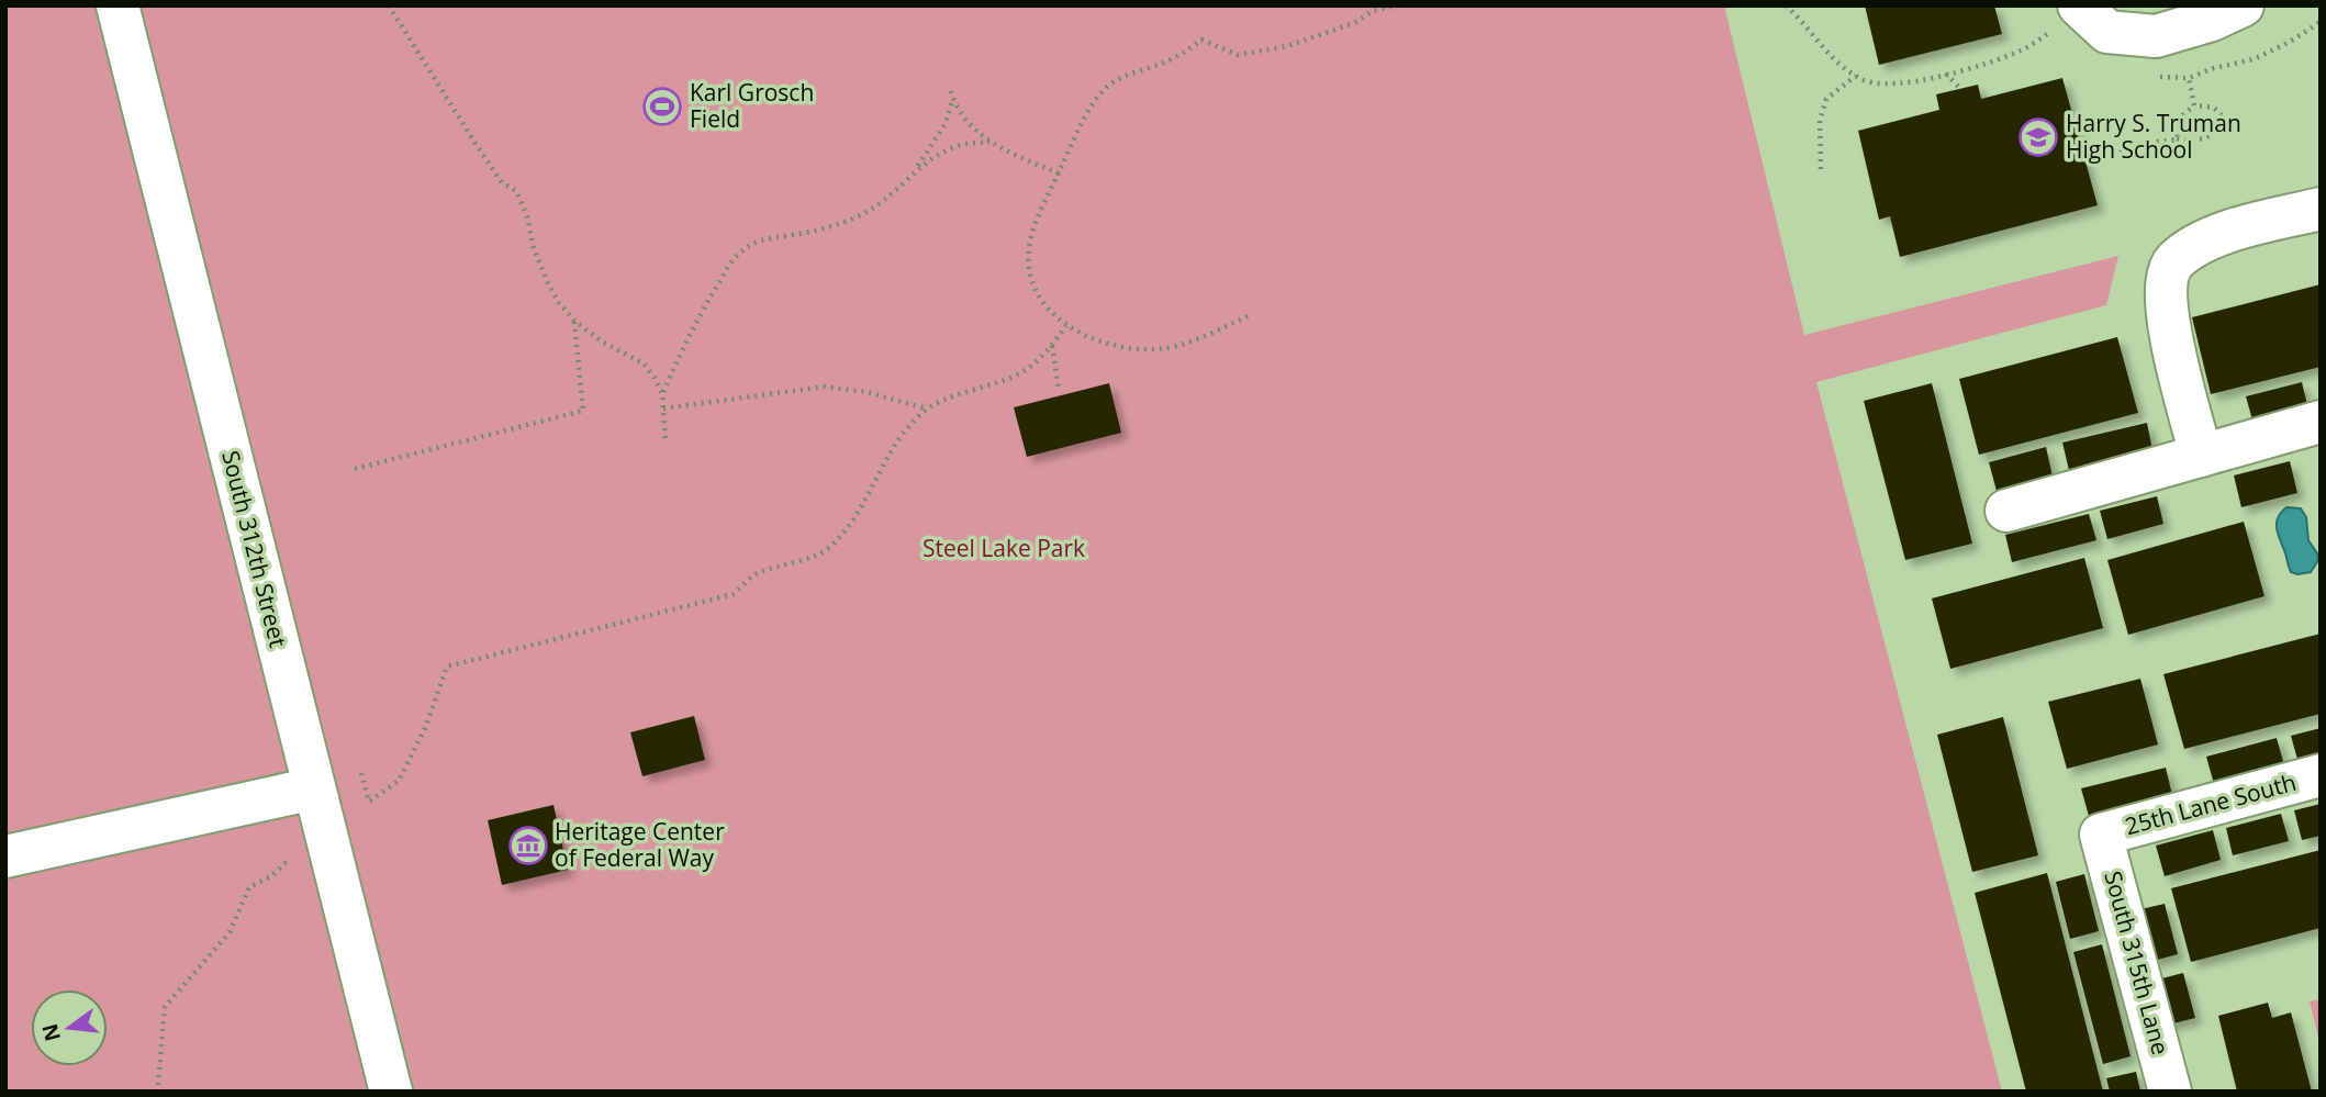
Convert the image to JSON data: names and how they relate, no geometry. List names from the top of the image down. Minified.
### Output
{"streets":{"street":["South 312th Street","25th Lane South","South 315th Lane"]},"crossings":[["25th Lane South","South 315th Lane"]],"parks":["Steel Lake Park"],"places":{"sports":["Karl Grosch Field"],"school or university":["Harry S. Truman High School"],"museum":["Heritage Center of Federal Way"]},"north":"left"}
